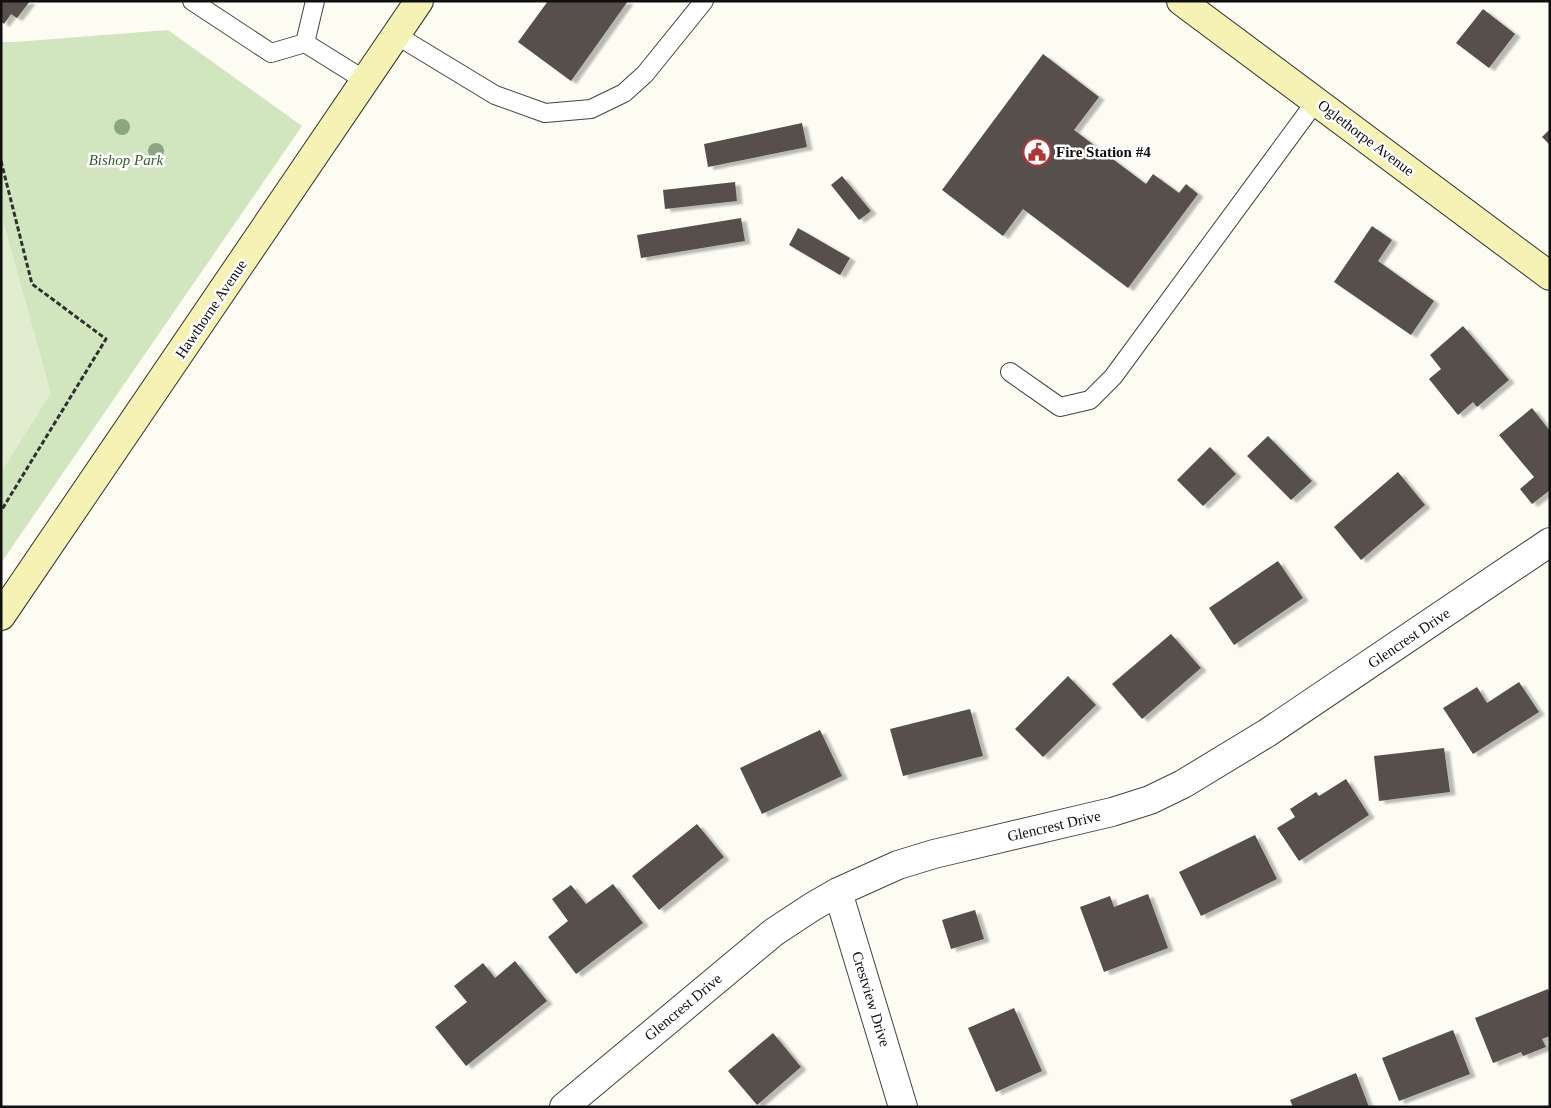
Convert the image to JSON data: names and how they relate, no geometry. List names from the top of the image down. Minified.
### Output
{"streets":{"main road":["Oglethorpe Avenue","Hawthorne Avenue"],"street":["Glencrest Drive","Crestview Drive"]},"crossings":[["Glencrest Drive","Crestview Drive"]],"parks":["Bishop Park"],"places":{"public building":["Fire Station #4"]}}
